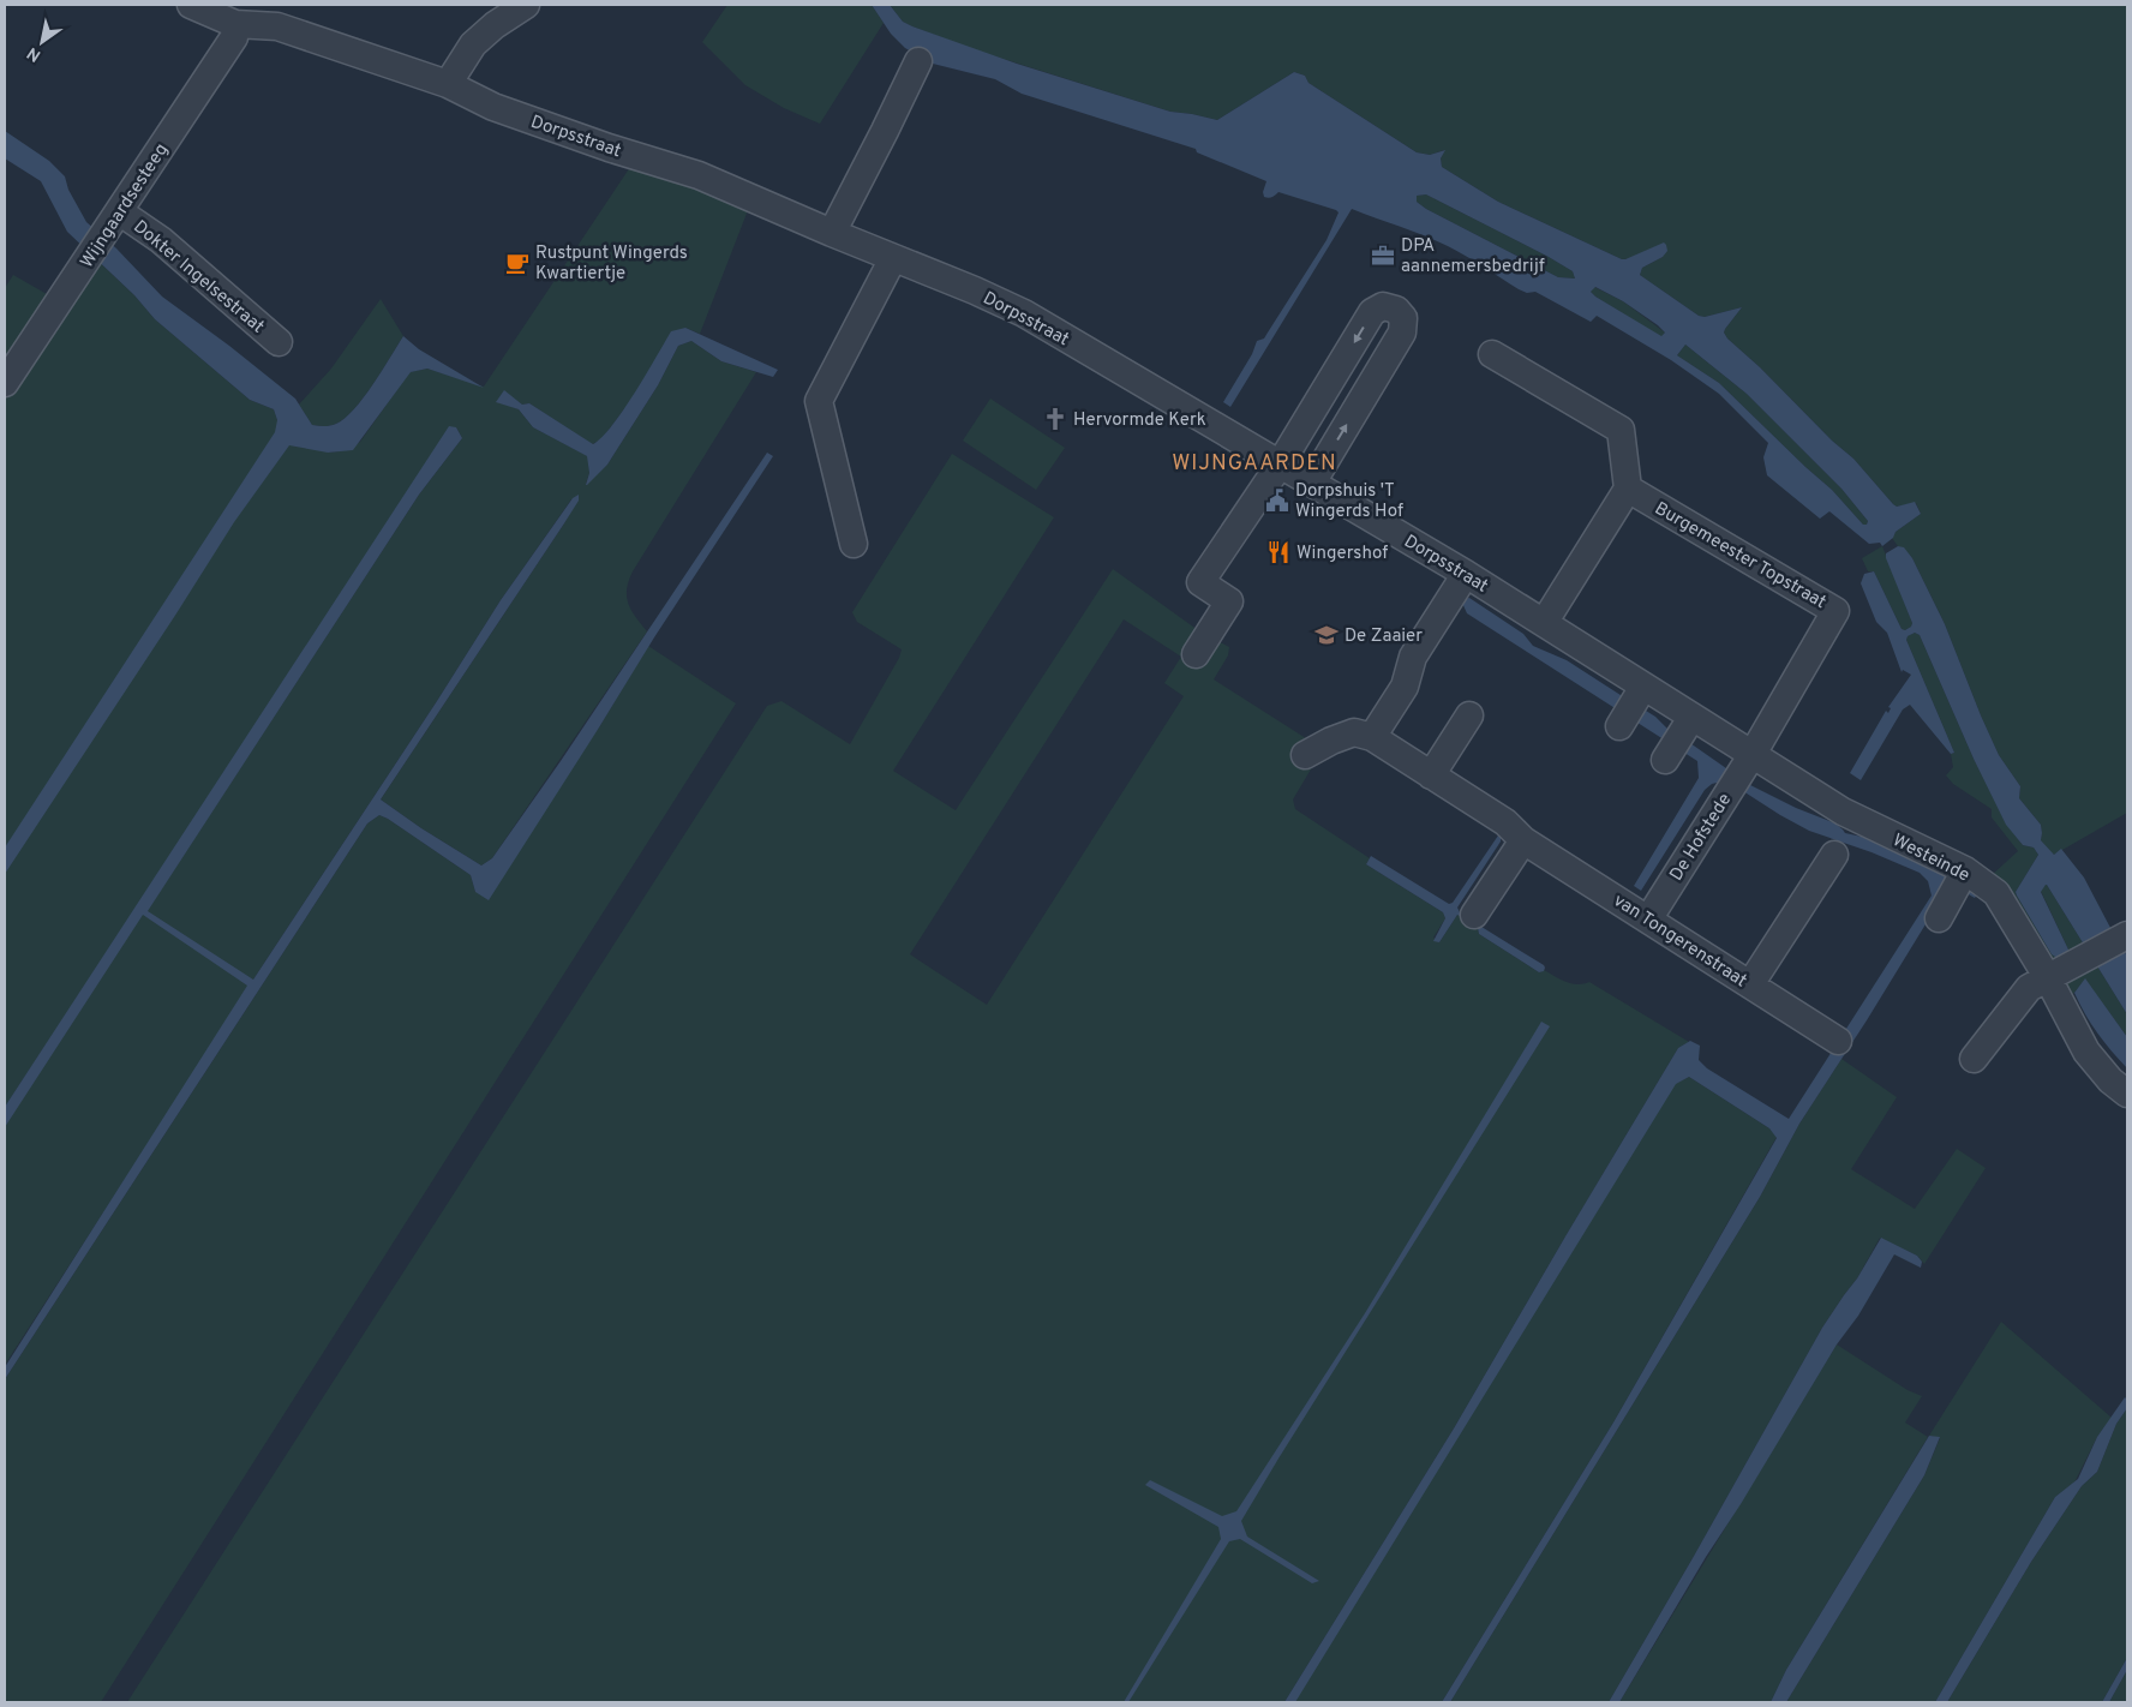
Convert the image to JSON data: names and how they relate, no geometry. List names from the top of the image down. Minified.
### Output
{"streets":{"street":["Dorpsstraat","Wijngaardsesteeg","Dokter Ingelsestraat","Burgemeester Topstraat","De Hofstede","Westeinde","van Tongerenstraat"]},"crossings":[["Dorpsstraat","Wijngaardsesteeg"],["Dorpsstraat","Burgemeester Topstraat"],["Dorpsstraat","De Hofstede"],["Dorpsstraat","Westeinde"],["Wijngaardsesteeg","Dokter Ingelsestraat"],["Burgemeester Topstraat","De Hofstede"],["Burgemeester Topstraat","Westeinde"],["De Hofstede","Westeinde"],["De Hofstede","van Tongerenstraat"]],"districts":["WIJNGAARDEN"],"places":{"office":["DPA aannemersbedrijf"],"cafe":["Rustpunt Wingerds Kwartiertje"],"church":["Hervormde Kerk"],"public building":["Dorpshuis 'T Wingerds Hof"],"restaurant":["Wingershof"],"school or university":["De Zaaier"]},"north":"bottom left"}
